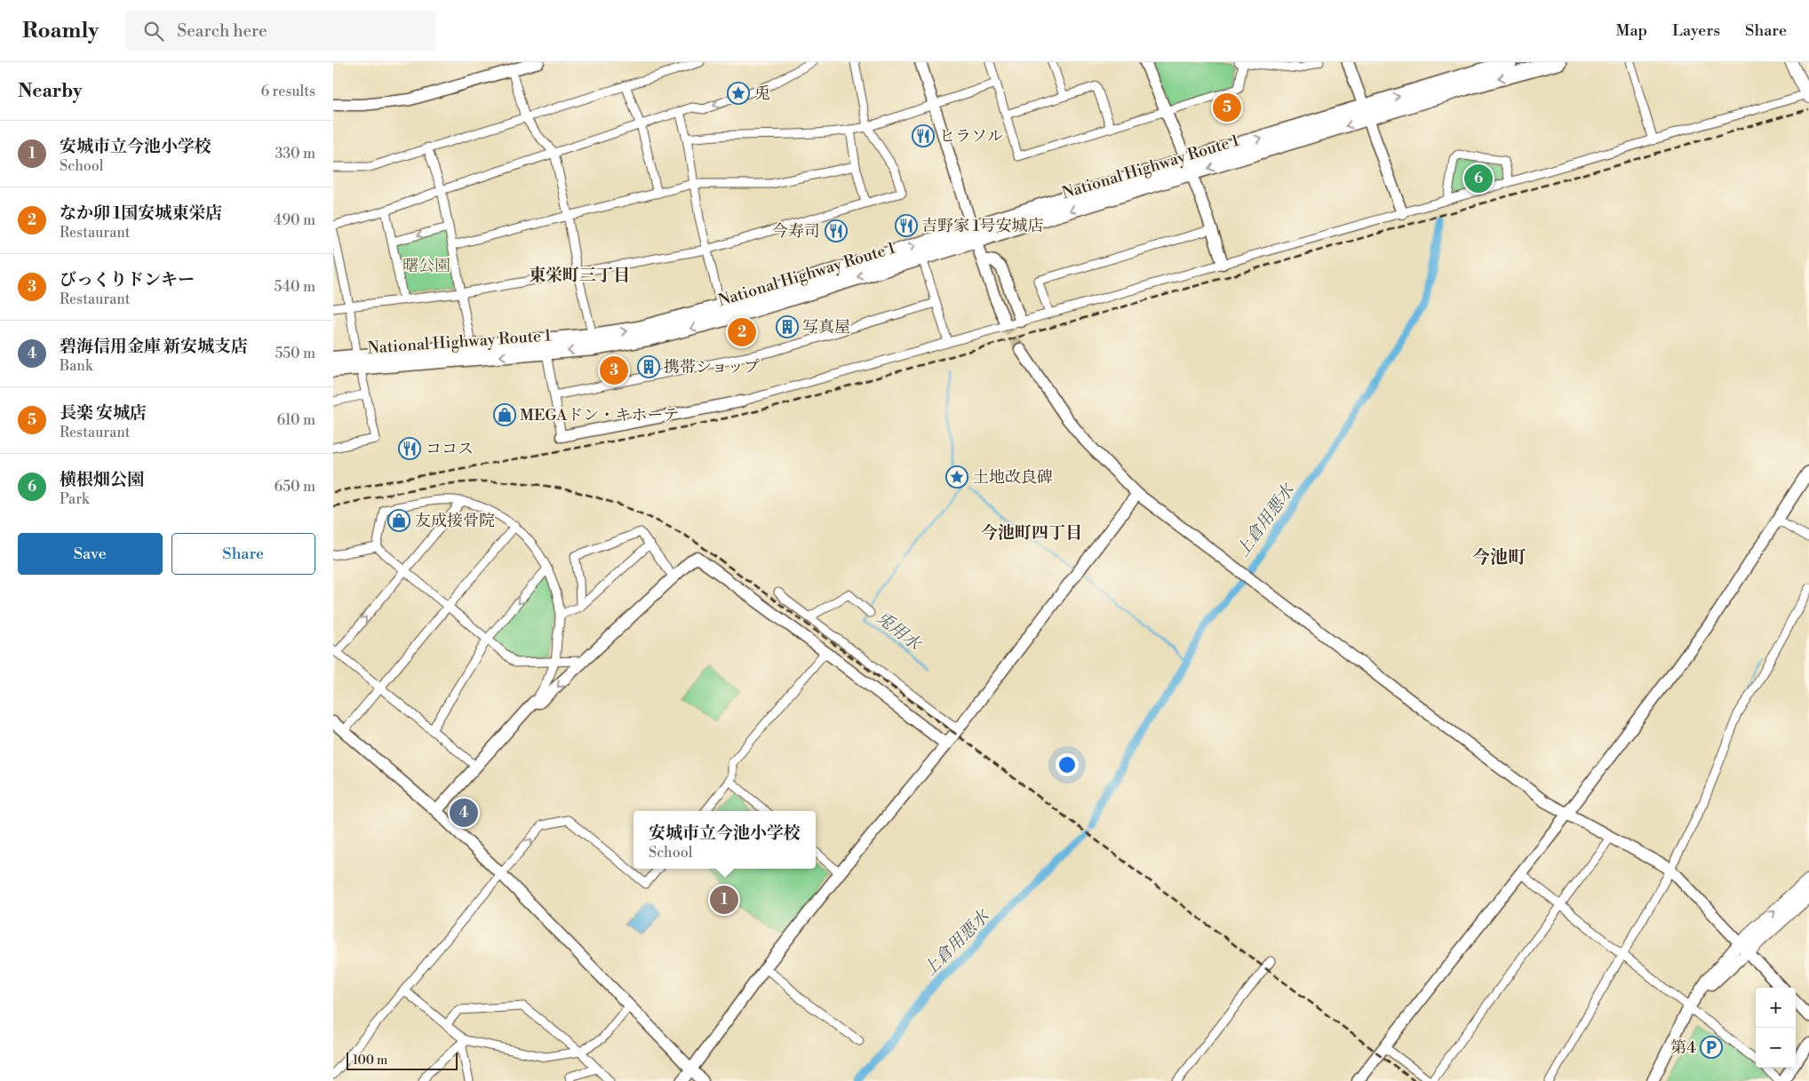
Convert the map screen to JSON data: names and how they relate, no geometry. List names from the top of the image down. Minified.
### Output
{"streets":{"highway":["National Highway Route 1"]},"districts":["東栄町三丁目","今池町四丁目","今池町"],"water":["上倉用悪水","兎用水"],"parks":["曙公園"],"places":{"place":["兎","土地改良碑"],"restaurant":["ヒラソル","吉野家 1号安城店","今寿司","ココス"],"building":["写真屋","携帯ショップ"],"shop":["MEGAドン・キホーテ","友成接骨院"],"parking":["第4"]},"scale_bar":"100 m","page":{"header":"Roamly","search":"Search here","nav":["Map","Layers","Share"],"heading":["Nearby","6 results"],"pins":["5","6","2","3","4","1"],"list":[{"mark":"1","name":"安城市立今池小学校","note":"School","value":"330 m"},{"mark":"2","name":"なか卯 1国安城東栄店","note":"Restaurant","value":"490 m"},{"mark":"3","name":"びっくりドンキー","note":"Restaurant","value":"540 m"},{"mark":"4","name":"碧海信用金庫 新安城支店","note":"Bank","value":"550 m"},{"mark":"5","name":"長楽 安城店","note":"Restaurant","value":"610 m"},{"mark":"6","name":"横根畑公園","note":"Park","value":"650 m"}],"buttons":["Save","Share"],"popup":["安城市立今池小学校","School"],"map_buttons":["+","−"],"scale":"100 m"}}
